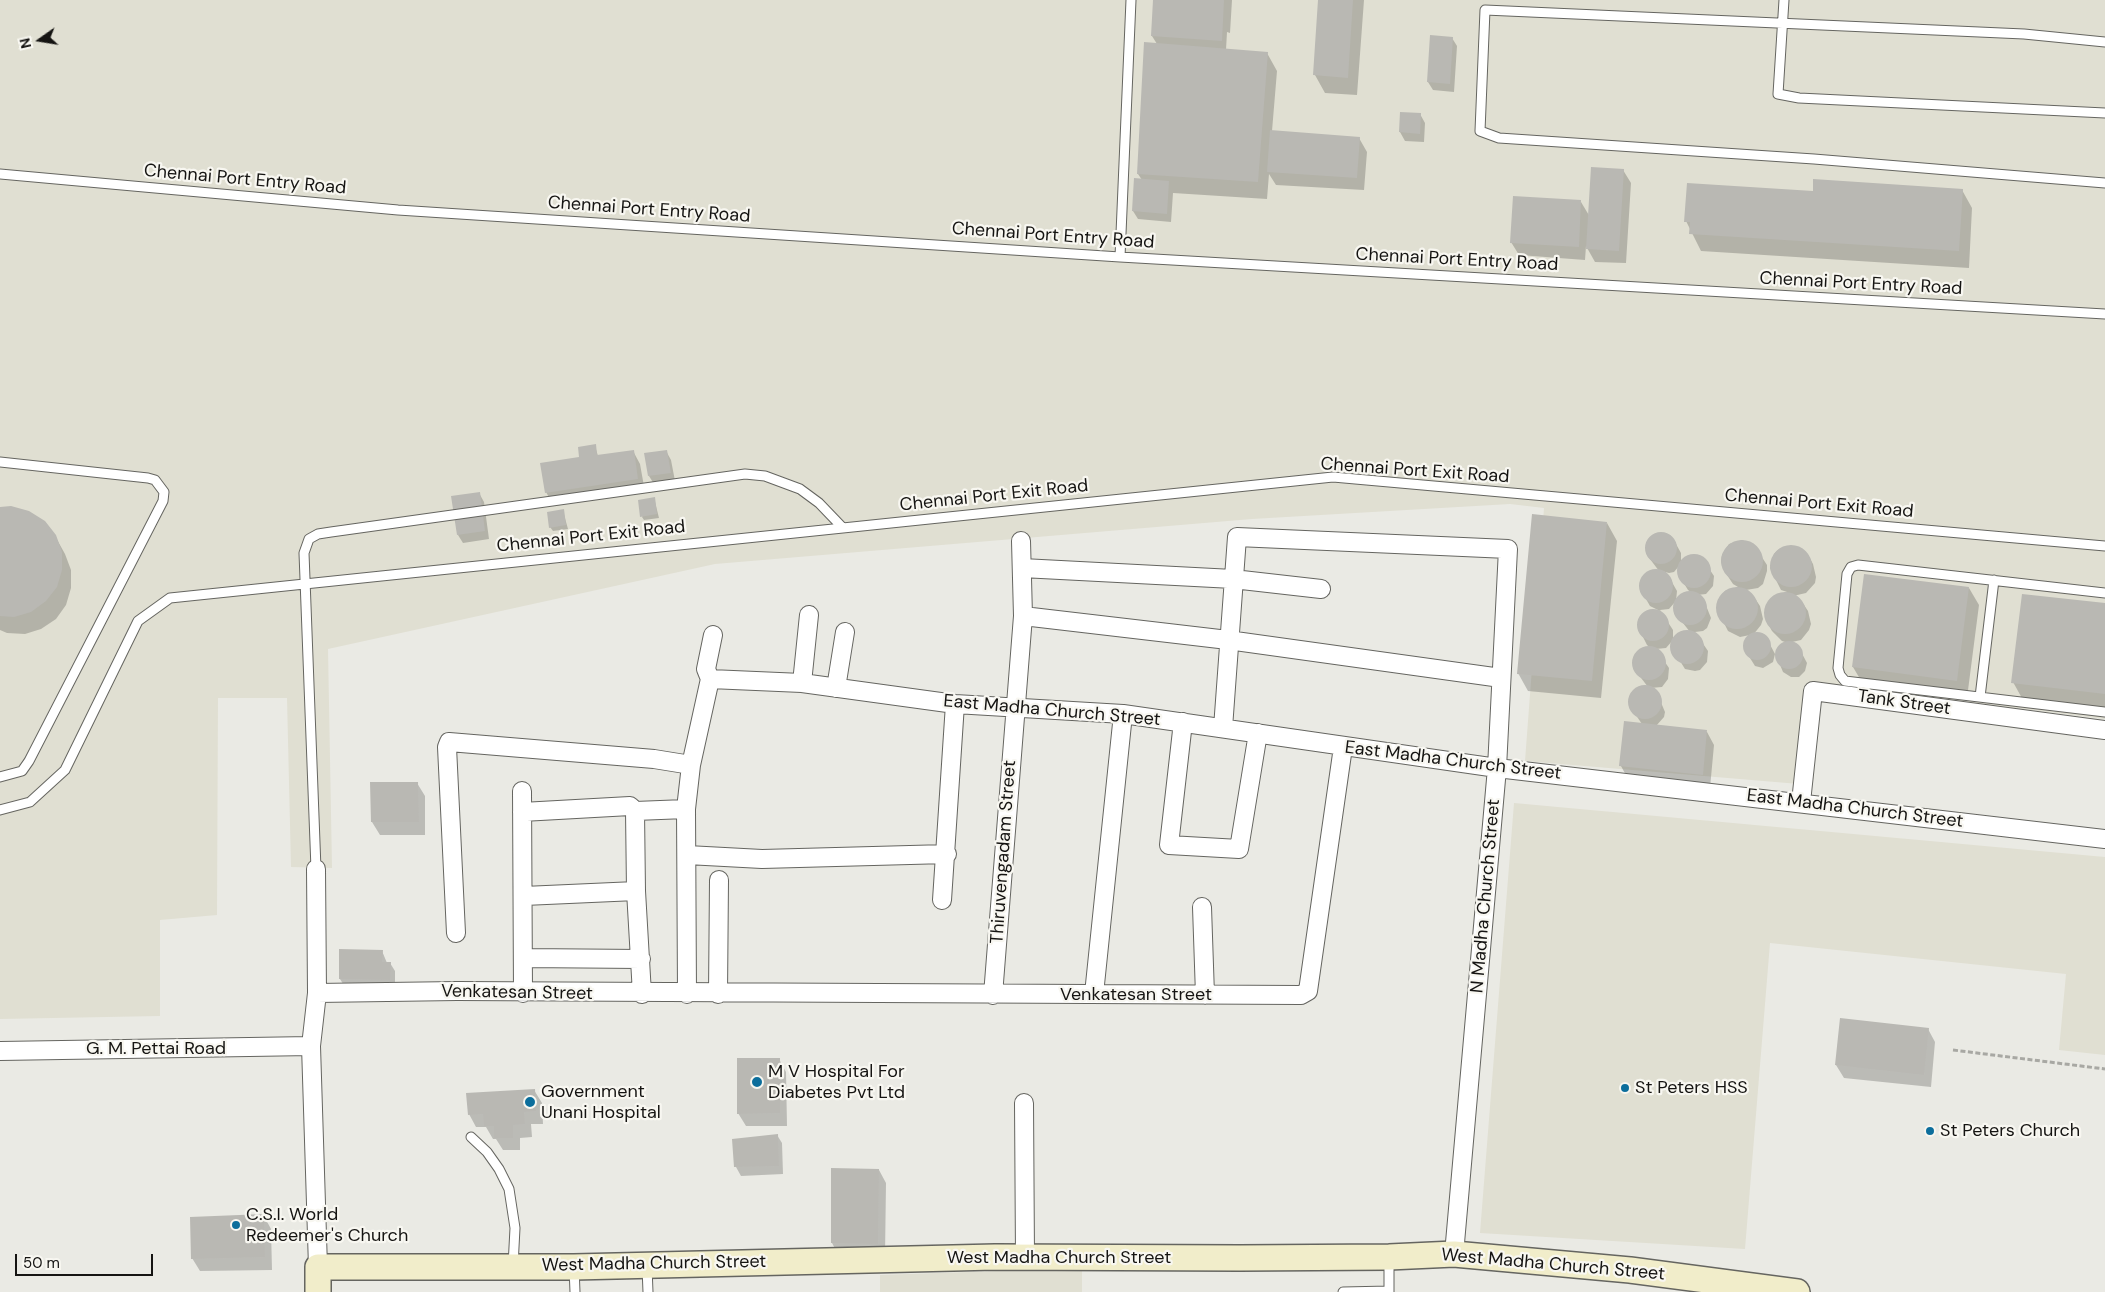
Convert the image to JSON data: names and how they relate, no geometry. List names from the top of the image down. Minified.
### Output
{"streets":{"main road":["West Madha Church Street"],"street":["Tank Street","East Madha Church Street","Thiruvengadam Street","N Madha Church Street","Venkatesan Street","G. M. Pettai Road"],"lane":["Chennai Port Entry Road","Chennai Port Exit Road"]},"crossings":[["Tank Street","East Madha Church Street"],["East Madha Church Street","Thiruvengadam Street"],["East Madha Church Street","N Madha Church Street"],["East Madha Church Street","Venkatesan Street"],["Thiruvengadam Street","Venkatesan Street"],["N Madha Church Street","West Madha Church Street"]],"places":["M V Hospital For Diabetes Pvt Ltd","St Peters HSS","Government Unani Hospital","St Peters Church","C.S.I. World Redeemer's Church"],"scale_bar":"50 m","north":"left"}
